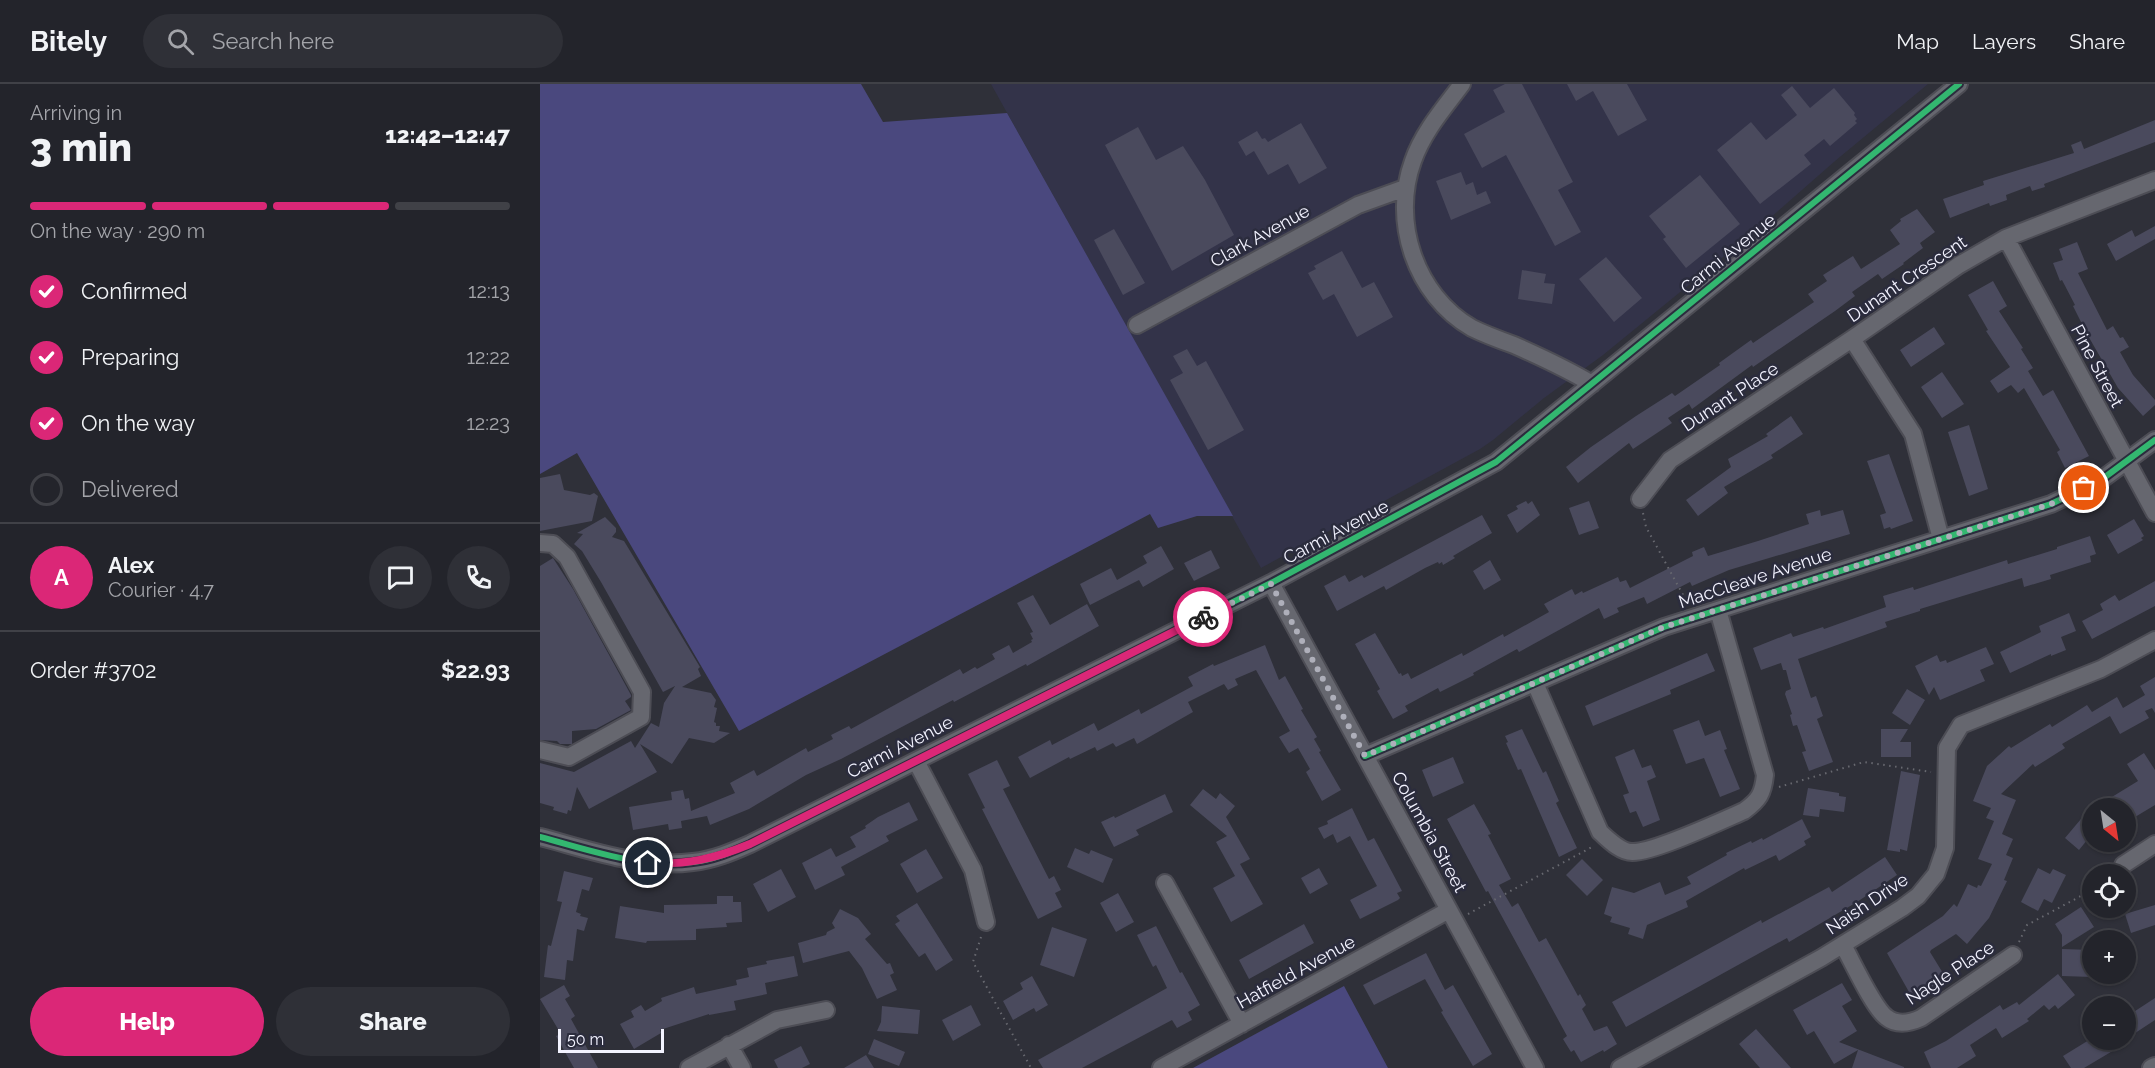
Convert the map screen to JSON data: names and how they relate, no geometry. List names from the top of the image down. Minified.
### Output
{"streets":{"street":["Clark Avenue","Carmi Avenue","Dunant Crescent","Pine Street","Dunant Place","MacCleave Avenue","Columbia Street","Naish Drive","Hatfield Avenue","Nagle Place"]},"crossings":[["Carmi Avenue","Columbia Street"],["Dunant Crescent","Pine Street"],["Dunant Crescent","Dunant Place"],["Dunant Crescent","MacCleave Avenue"],["Pine Street","MacCleave Avenue"],["MacCleave Avenue","Columbia Street"],["Columbia Street","Hatfield Avenue"],["Naish Drive","Nagle Place"]],"scale_bar":"50 m","north":"bottom right","page":{"header":"Bitely","search":"Search here","nav":["Map","Layers","Share"],"heading":["3 min","Arriving in","12:42–12:47"],"panel":["Alex","Courier · 4.7","Order #3702","$22.93"],"bar":"On the way · 290 m","list":[["Confirmed","12:13"],["Preparing","12:22"],["On the way","12:23"],"Delivered"],"round":"A","map_buttons":["+","−"],"buttons":["Help","Share"],"scale":"50 m"}}
